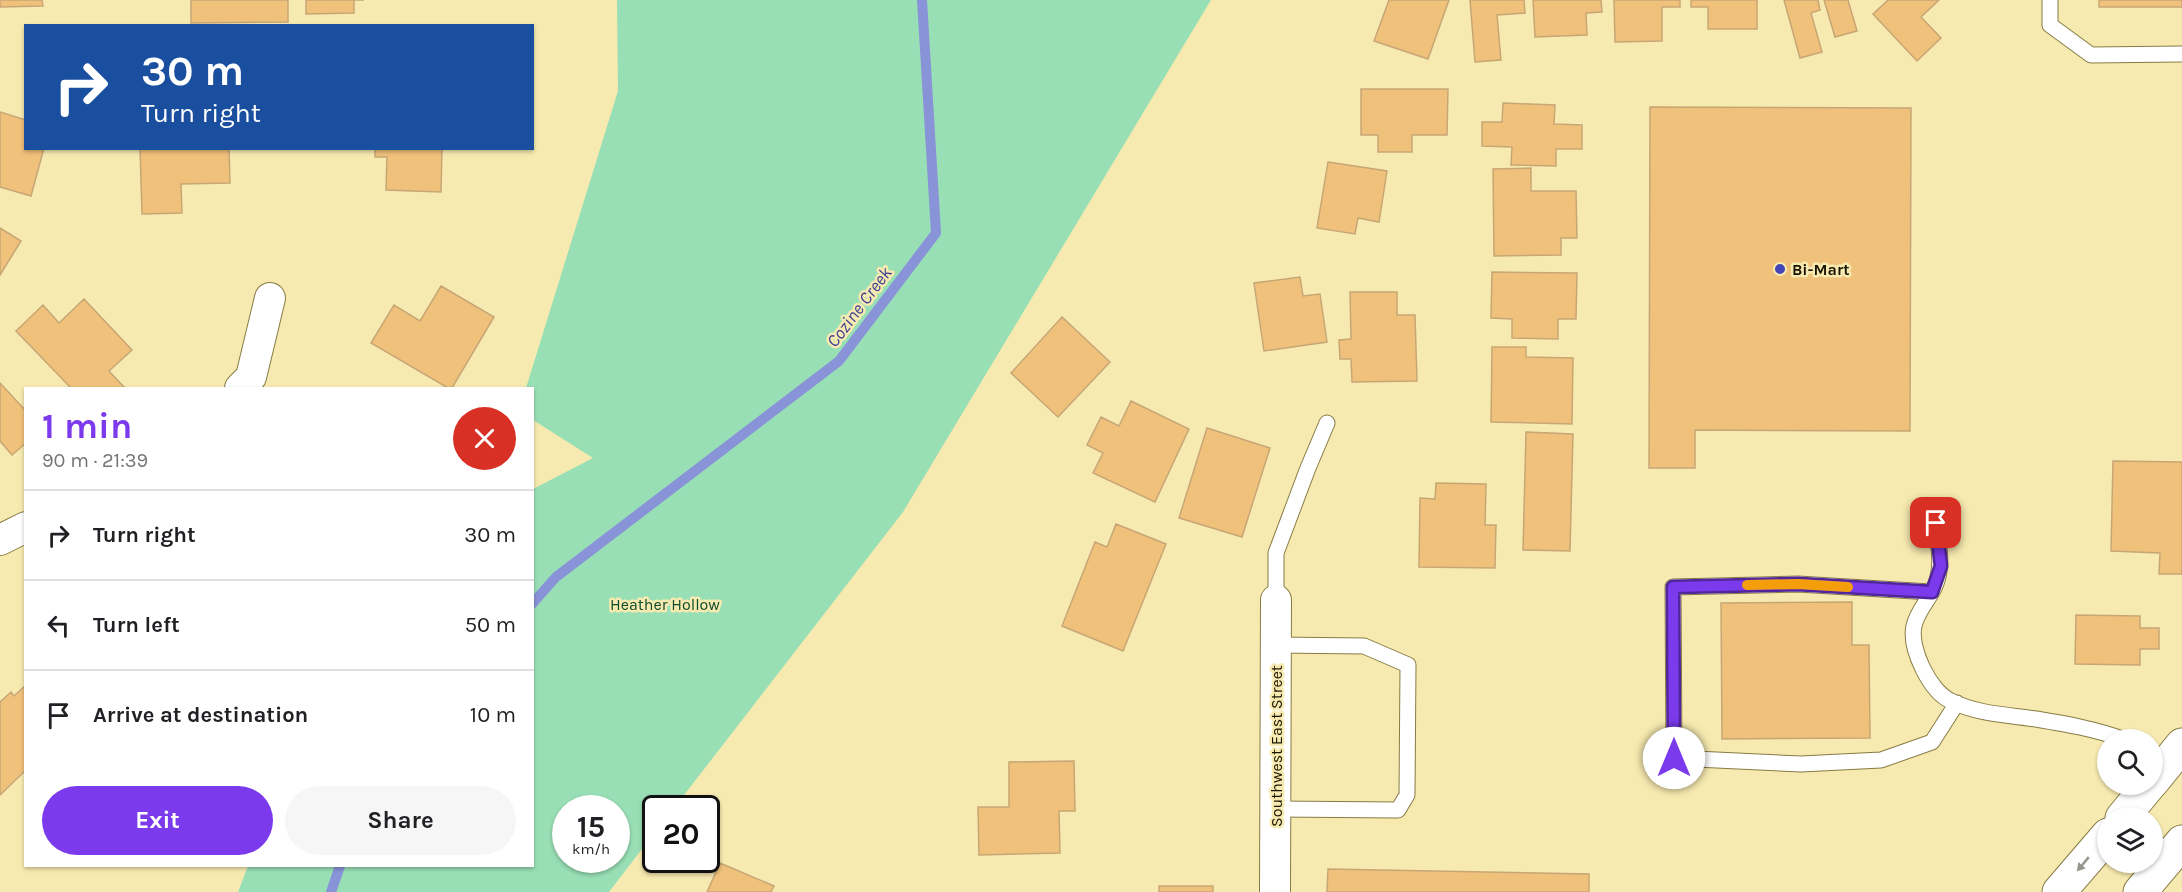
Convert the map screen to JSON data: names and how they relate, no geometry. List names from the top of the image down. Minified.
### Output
{"streets":{"street":["Southwest East Street"]},"water":["Cozine Creek"],"parks":["Heather Hollow"],"places":["Bi-Mart"],"page":{"turn":["30 m","Turn right"],"heading":["1 min","90 m · 21:39"],"list":[{"name":"Turn right","value":"30 m"},{"name":"Turn left","value":"50 m"},{"name":"Arrive at destination","value":"10 m"}],"buttons":["Exit","Share"],"speed":"15 km/h","limit":"20"}}
